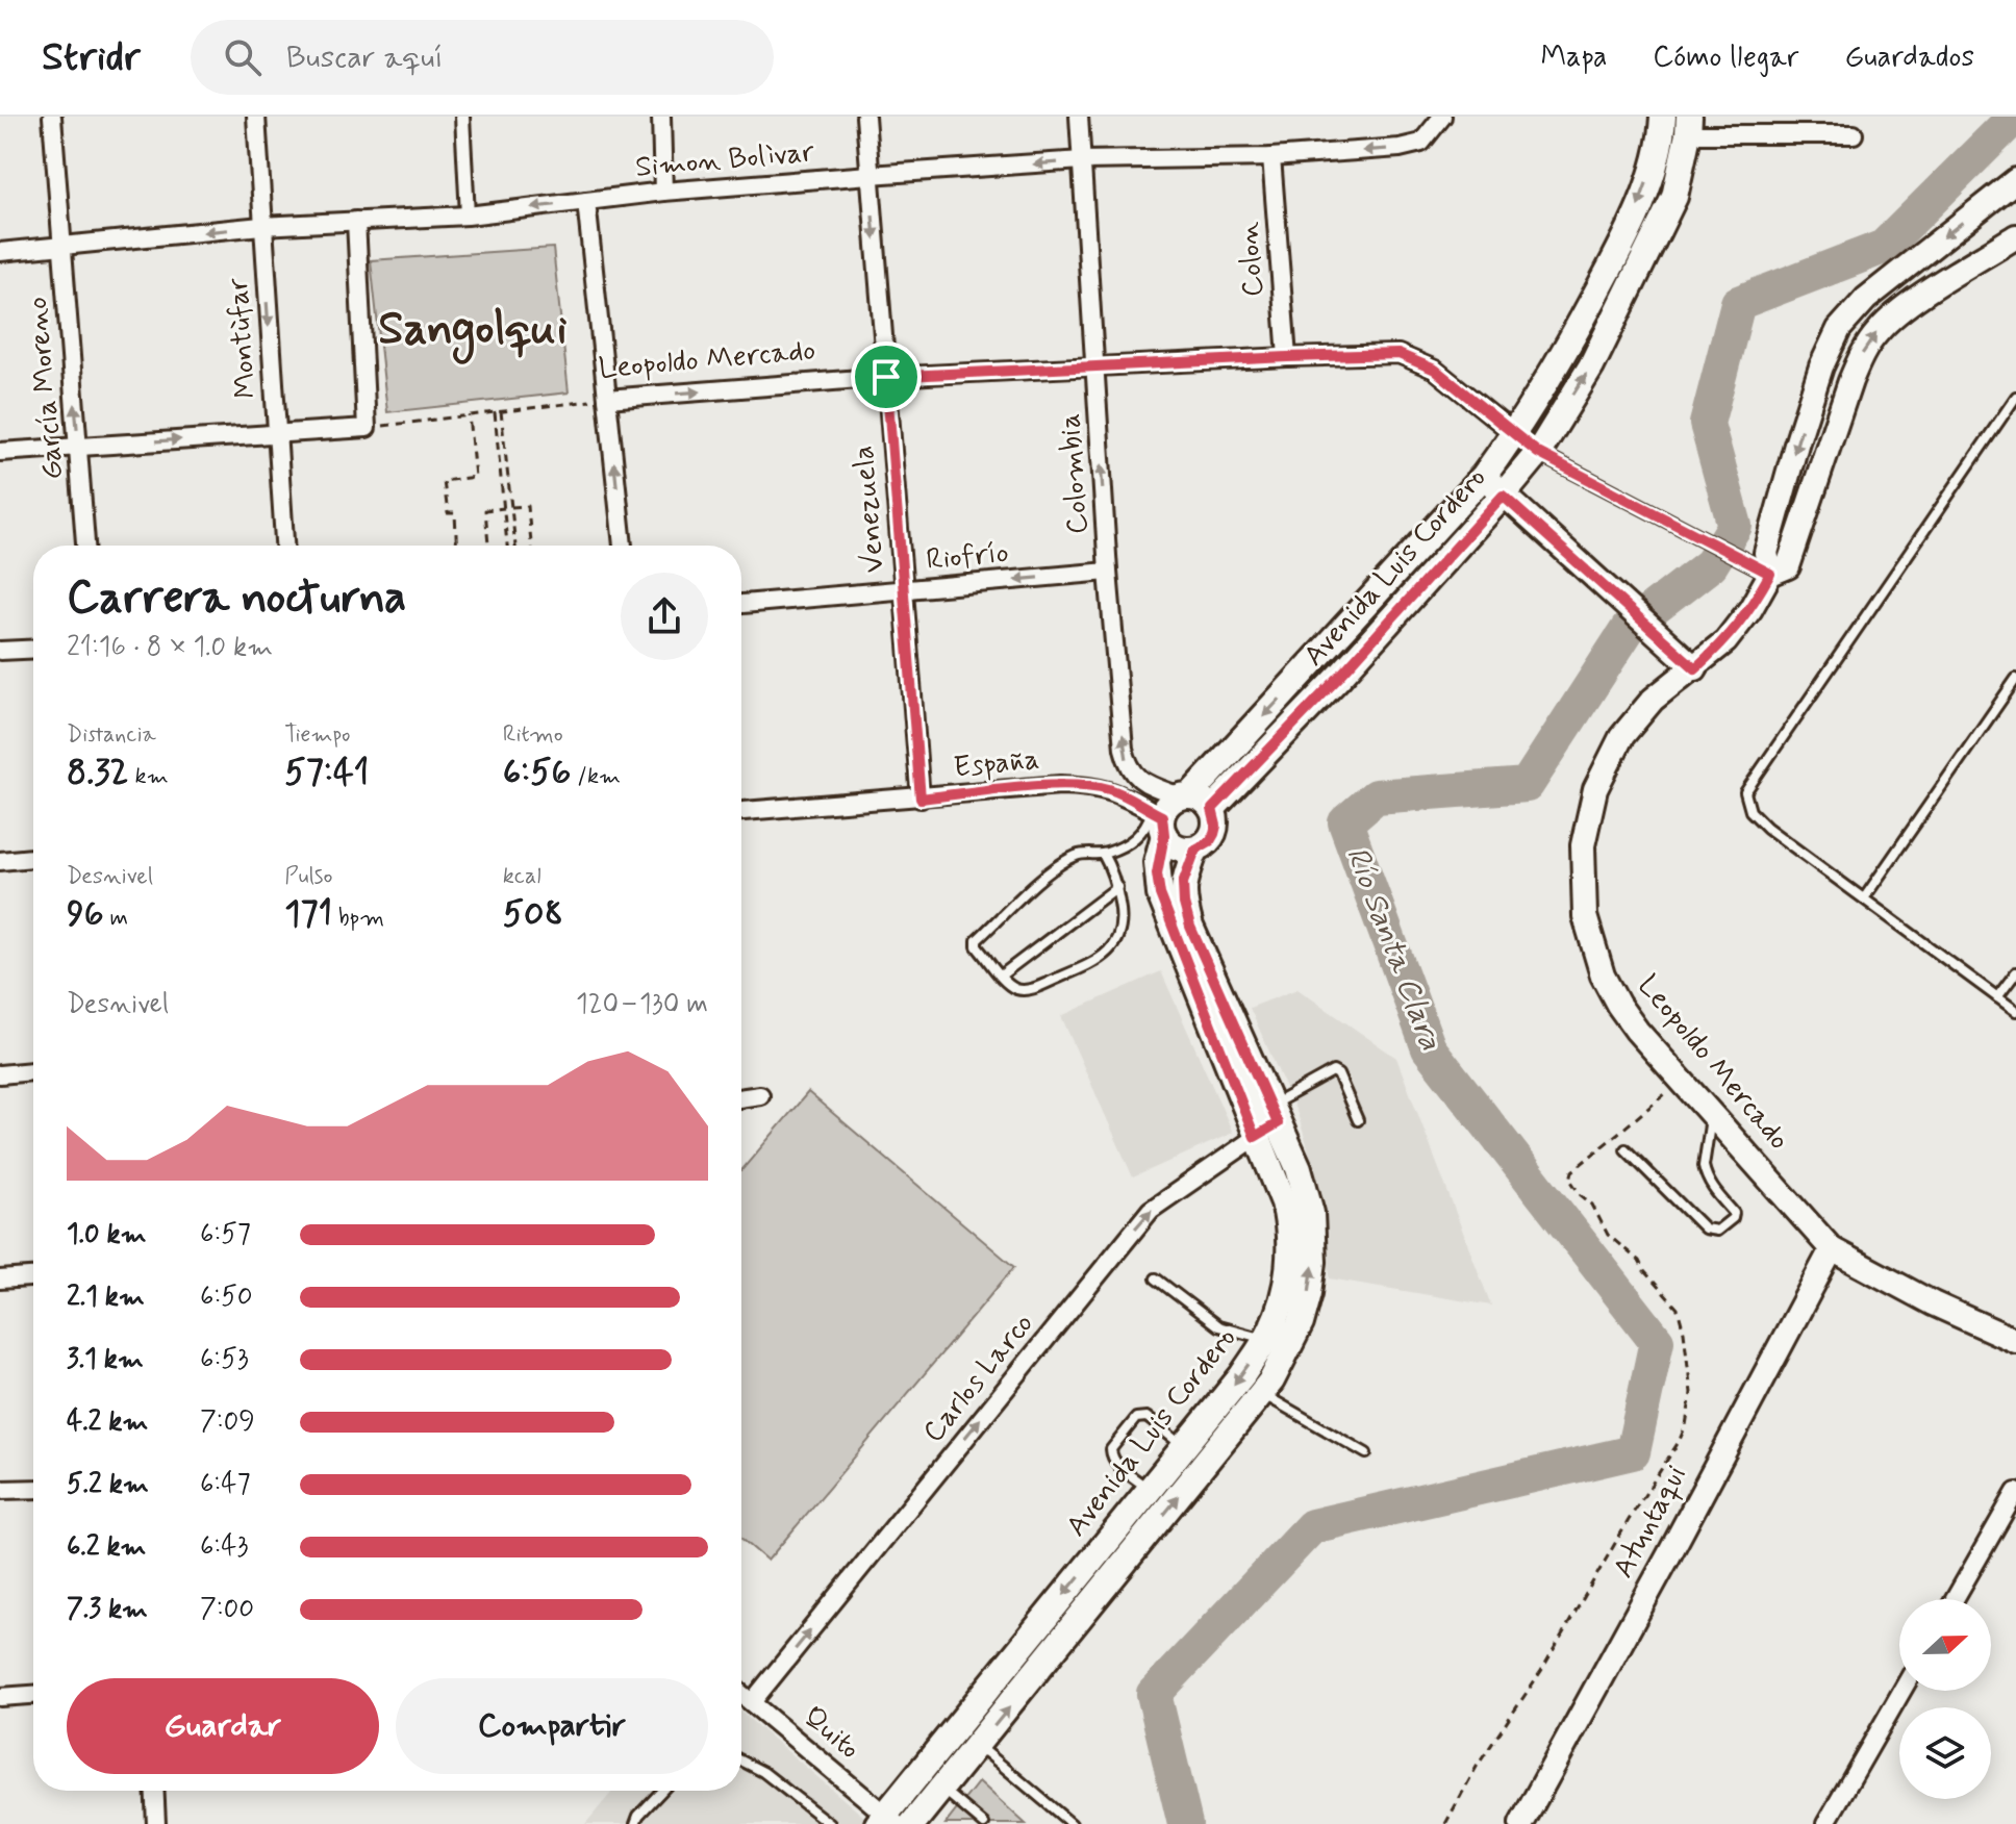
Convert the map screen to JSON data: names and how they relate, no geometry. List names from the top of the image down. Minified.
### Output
{"streets":{"main road":["Avenida Luis Cordero"],"street":["Simon Bolìvar","Colon","Montùfar","Leopoldo Mercado","García Moreno","Colombia","Venezuela","Riofrío","España","Carlos Larco","Atuntaqui","Quito"]},"crossings":[["Simon Bolìvar","Colon"],["Simon Bolìvar","Montùfar"],["Simon Bolìvar","García Moreno"],["Simon Bolìvar","Colombia"],["Simon Bolìvar","Venezuela"],["Colon","Leopoldo Mercado"],["Leopoldo Mercado","Colombia"],["Leopoldo Mercado","Venezuela"],["Leopoldo Mercado","Avenida Luis Cordero"],["Leopoldo Mercado","Atuntaqui"],["Colombia","Riofrío"],["Colombia","Avenida Luis Cordero"],["Colombia","España"],["Venezuela","Riofrío"],["Venezuela","España"],["Avenida Luis Cordero","España"],["Avenida Luis Cordero","Carlos Larco"],["Avenida Luis Cordero","Quito"],["Carlos Larco","Quito"]],"one_way":["Simon Bolìvar","García Moreno","Colombia","Riofrío","Carlos Larco"],"districts":["Sangolqui"],"water":["Río Santa Clara"],"north":"right","page":{"header":"Stridr","search":"Buscar aquí","nav":["Mapa","Cómo llegar","Guardados"],"heading":["Carrera nocturna","21:16 · 8 × 1.0 km"],"stats":[["Distancia","8.32 km"],["Tiempo","57:41"],["Ritmo","6:56 /km"],["Desnivel","96 m"],["Pulso","171 bpm"],["kcal","508"]],"chart":["Desnivel","120–130 m"],"list":[{"name":"1.0 km","note":"6:57"},{"name":"2.1 km","note":"6:50"},{"name":"3.1 km","note":"6:53"},{"name":"4.2 km","note":"7:09"},{"name":"5.2 km","note":"6:47"},{"name":"6.2 km","note":"6:43"},{"name":"7.3 km","note":"7:00"}],"buttons":["Guardar","Compartir"]}}
